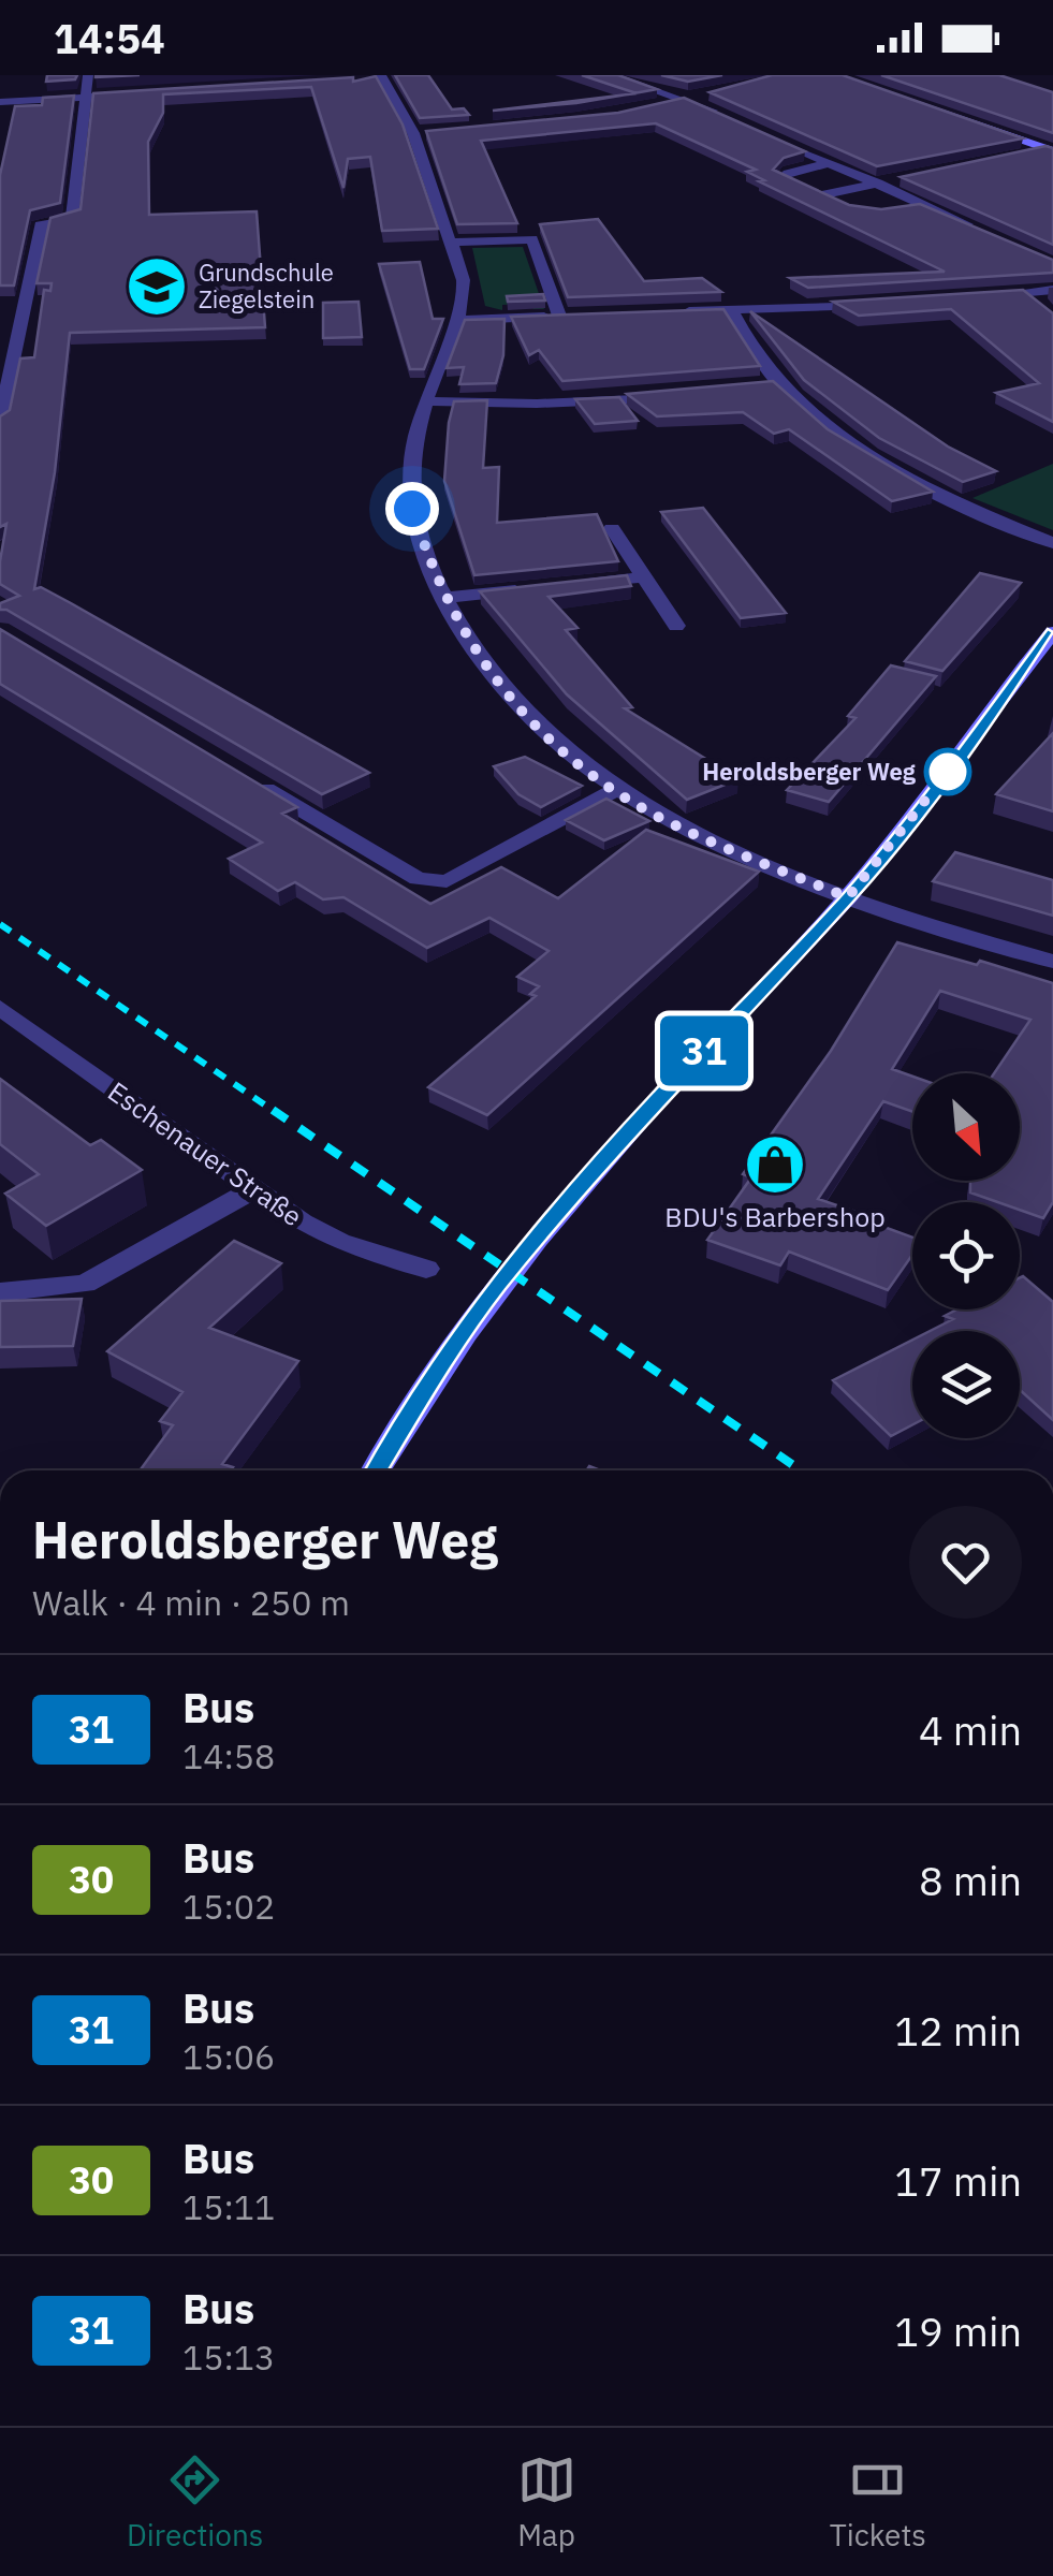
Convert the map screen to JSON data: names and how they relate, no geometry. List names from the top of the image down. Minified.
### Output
{"streets":{"street":["Eschenauer Straße"]},"places":{"school or university":["Grundschule Ziegelstein"],"other":["Heroldsberger Weg"],"shop":["BDU's Barbershop"]},"lines":["bus line 31"],"north":"bottom right","page":{"status":"14:54","on_map":"31","heading":["Heroldsberger Weg","Walk · 4 min · 250 m"],"list":[{"mark":"31","name":"Bus","note":"14:58","value":"4 min"},{"mark":"30","name":"Bus","note":"15:02","value":"8 min"},{"mark":"31","name":"Bus","note":"15:06","value":"12 min"},{"mark":"30","name":"Bus","note":"15:11","value":"17 min"},{"mark":"31","name":"Bus","note":"15:13","value":"19 min"}],"tabs":["Directions","Map","Tickets"]}}
